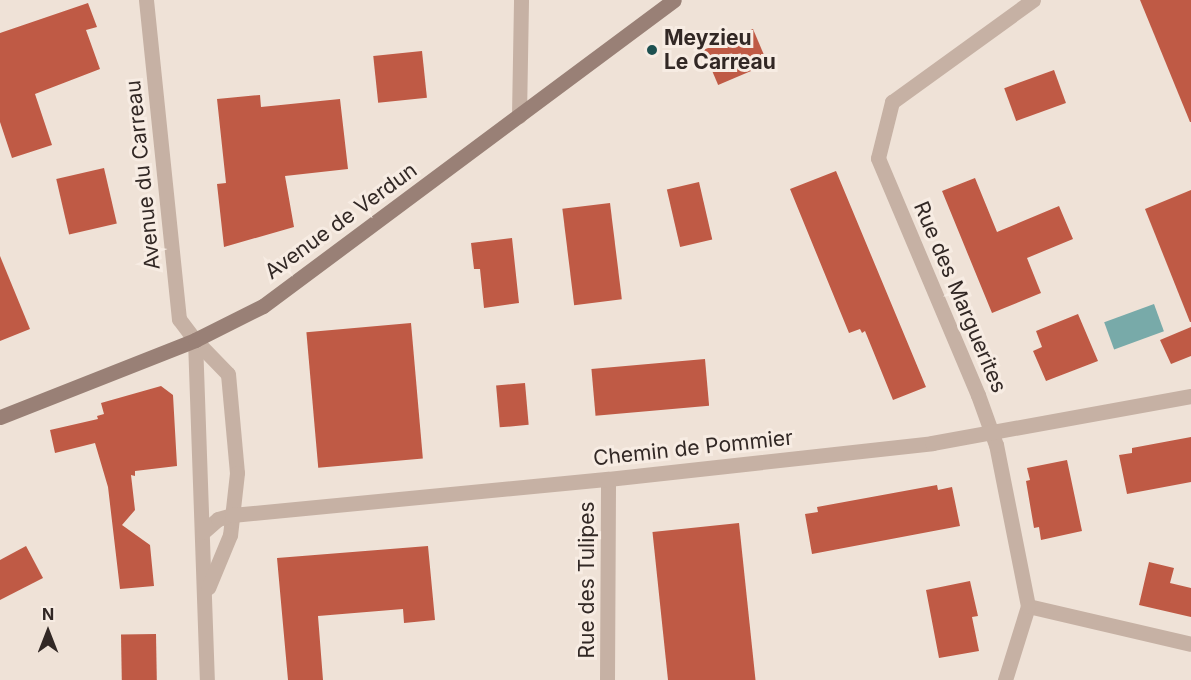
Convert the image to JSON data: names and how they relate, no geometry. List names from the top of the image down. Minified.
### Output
{"streets":{"main road":["Avenue de Verdun"],"street":["Avenue du Carreau","Rue des Marguerites","Chemin de Pommier","Rue des Tulipes"]},"crossings":[["Avenue du Carreau","Avenue de Verdun"],["Avenue du Carreau","Chemin de Pommier"],["Rue des Marguerites","Chemin de Pommier"],["Chemin de Pommier","Rue des Tulipes"]],"places":["Meyzieu Le Carreau"],"north":"top"}
